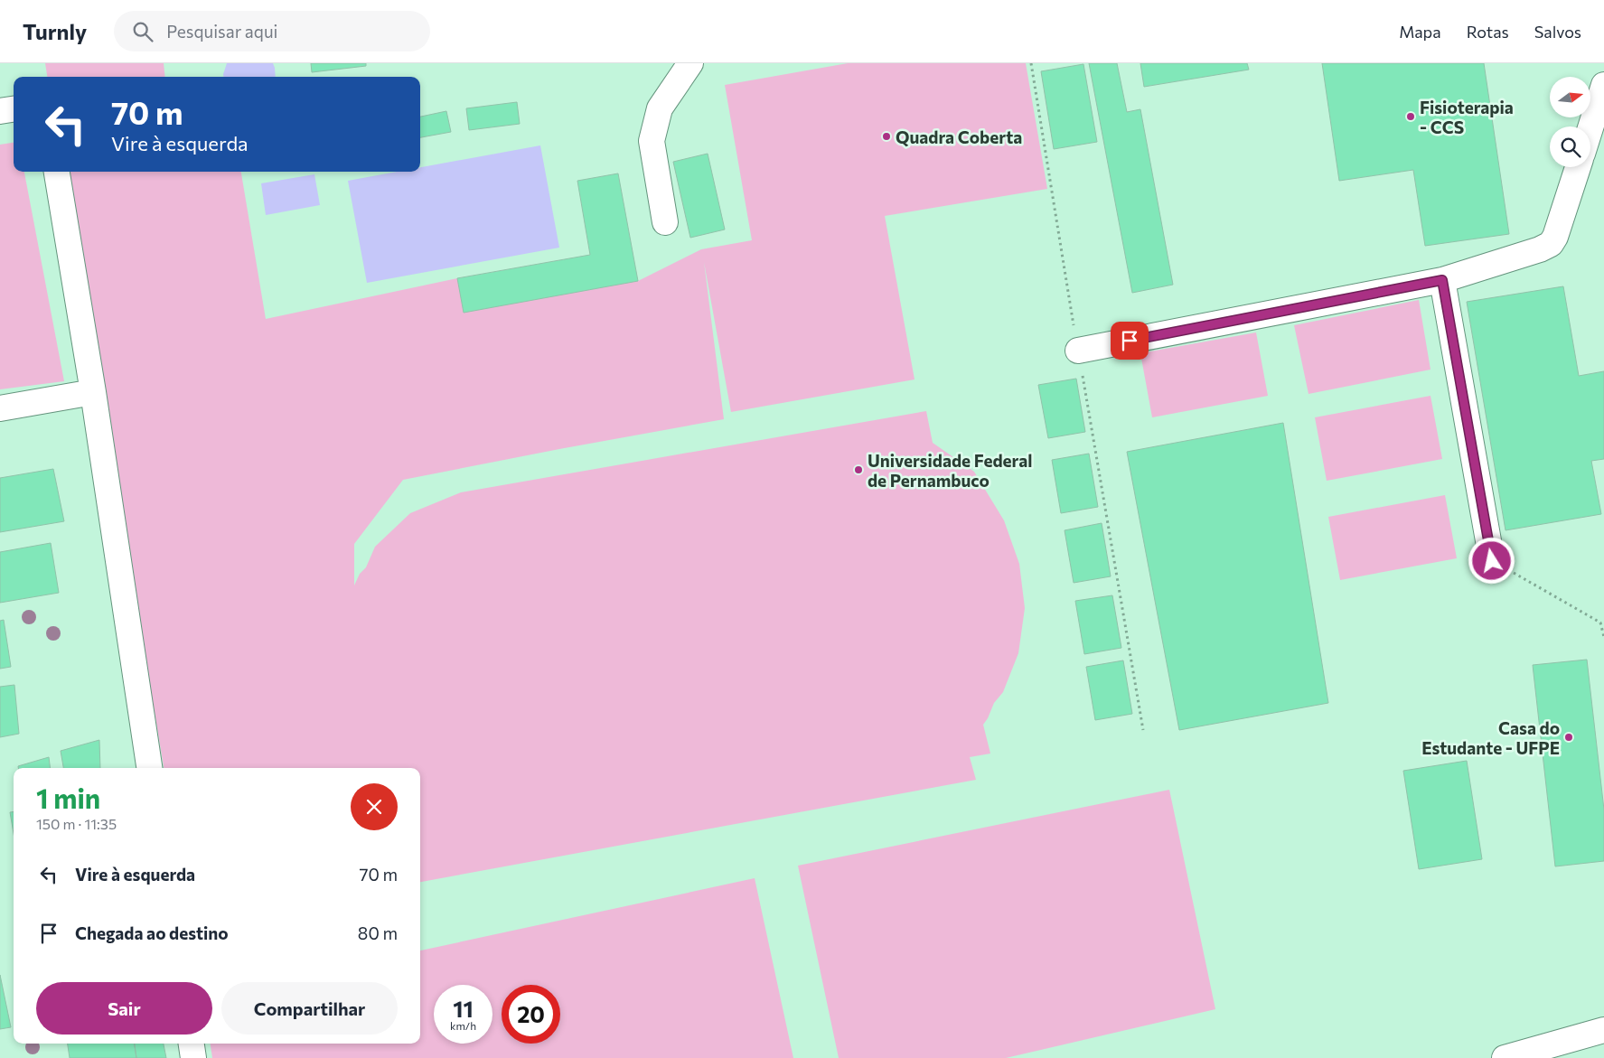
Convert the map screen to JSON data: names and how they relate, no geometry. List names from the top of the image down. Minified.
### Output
{"places":["Fisioterapia - CCS","Quadra Coberta","Universidade Federal de Pernambuco","Casa do Estudante - UFPE"],"north":"right","page":{"header":"Turnly","search":"Pesquisar aqui","nav":["Mapa","Rotas","Salvos"],"turn":["70 m","Vire à esquerda"],"heading":["1 min","150 m · 11:35"],"list":[{"name":"Vire à esquerda","value":"70 m"},{"name":"Chegada ao destino","value":"80 m"}],"buttons":["Sair","Compartilhar"],"speed":"11 km/h","limit":"20"}}
